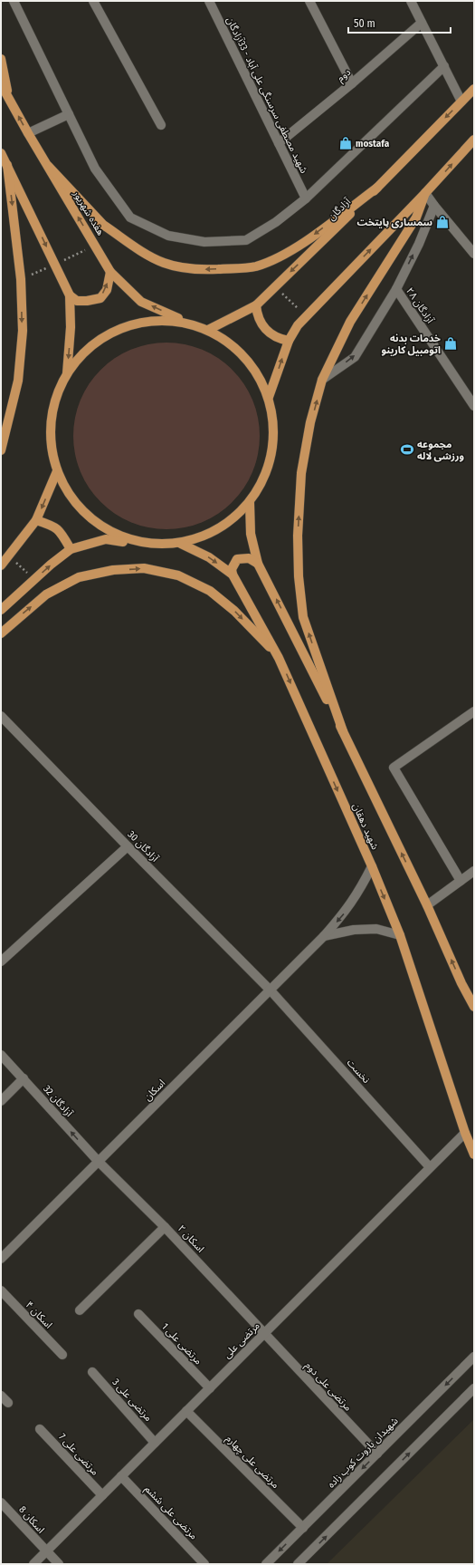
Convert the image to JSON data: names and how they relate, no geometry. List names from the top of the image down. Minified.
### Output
{"streets":{"main road":["آزادگان","هفده شهریور","شهید دهقان"],"street":["دوم","شهید مصطفی سرسنگی علی آباد - 33آزادگان","۲۸ آزادگان","آزادگان 30","نخست","اسکان","آزادگان 32","اسکان ۲","اسکان ۴","مرتضی علی","مرتضی علی 1","مرتضی علی دوم","مرتضی علی 3","شهیدان باروت کوب زاده","مرتضی علی 7","مرتضی علی چهارم","مرتضی علی ششم","اسکان 8"]},"crossings":[["دوم","شهید مصطفی سرسنگی علی آباد - 33آزادگان"],["شهید دهقان","اسکان"],["شهید دهقان","مرتضی علی"],["آزادگان 30","نخست"],["آزادگان 30","اسکان"],["نخست","اسکان"],["نخست","مرتضی علی"],["اسکان","آزادگان 32"],["اسکان","اسکان ۲"],["آزادگان 32","اسکان ۲"],["اسکان ۲","مرتضی علی"],["اسکان ۲","مرتضی علی دوم"],["مرتضی علی","مرتضی علی 1"],["مرتضی علی","مرتضی علی دوم"],["مرتضی علی","مرتضی علی 3"],["مرتضی علی","مرتضی علی 7"],["مرتضی علی","مرتضی علی چهارم"],["مرتضی علی","مرتضی علی ششم"],["مرتضی علی","اسکان 8"],["مرتضی علی دوم","شهیدان باروت کوب زاده"],["شهیدان باروت کوب زاده","مرتضی علی چهارم"]],"one_way":["آزادگان 32"],"places":{"shop":["mostafa","سمساری پایتخت","خدمات بدنه اتومبیل کارینو"],"sports":["مجموعه ورزشی لاله"]},"scale_bar":"50 m"}
